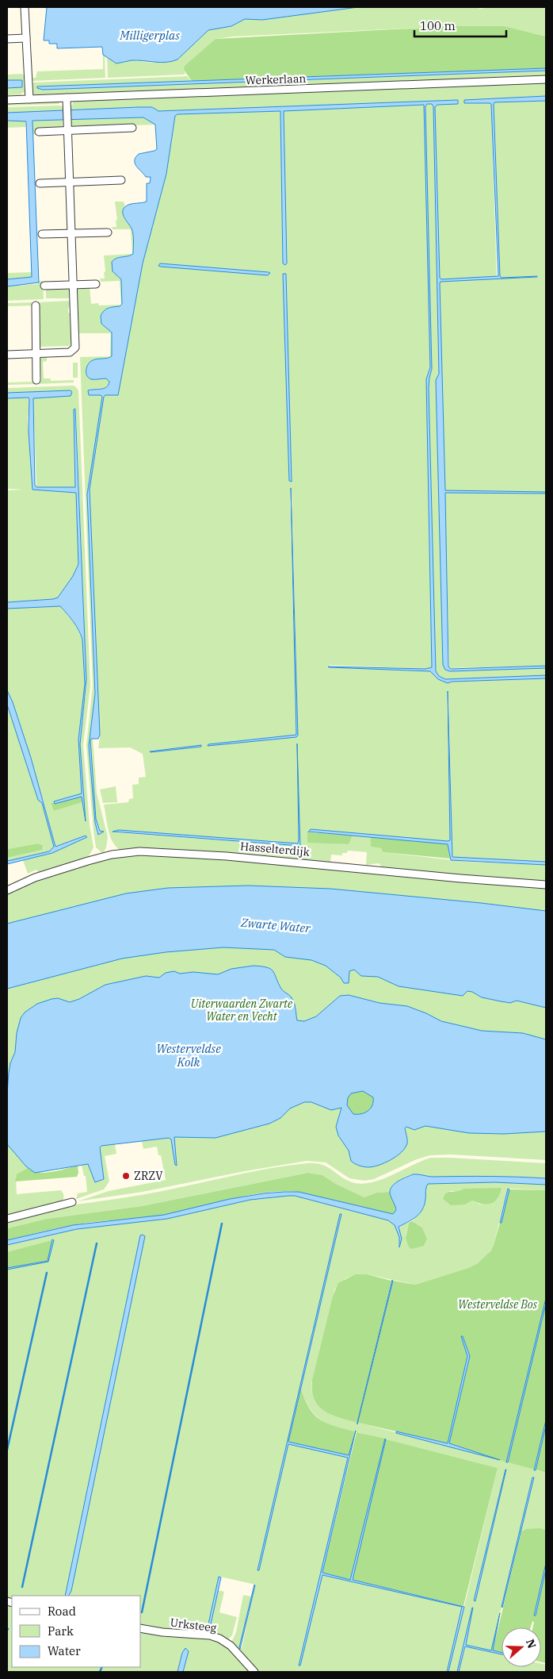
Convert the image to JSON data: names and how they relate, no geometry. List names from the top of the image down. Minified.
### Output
{"streets":{"street":["Werkerlaan","Hasselterdijk","Urksteeg"]},"water":["Milligerplas","Zwarte Water","Westerveldse Kolk"],"parks":["Uiterwaarden Zwarte Water en Vecht","Westerveldse Bos"],"places":["ZRZV"],"legend":["Road","Park","Water"],"scale_bar":"100 m","north":"right"}
